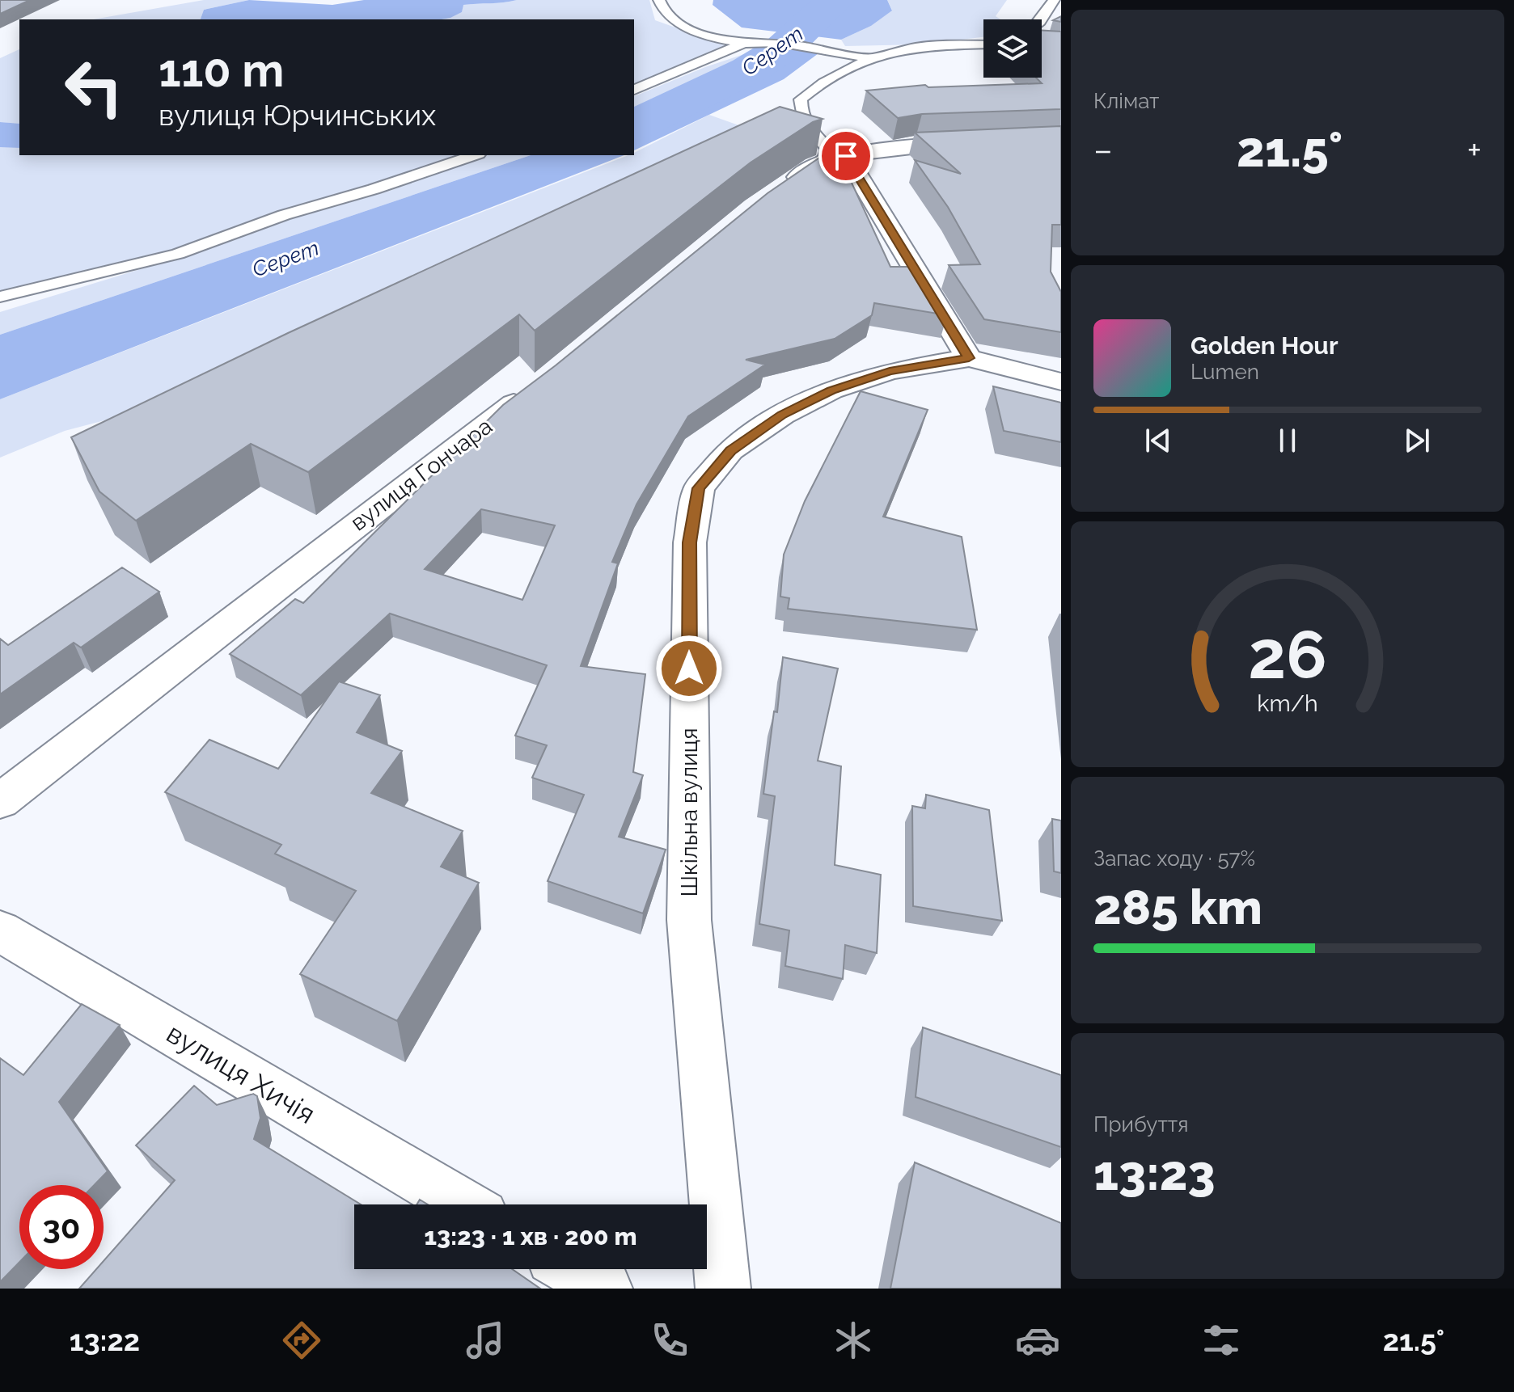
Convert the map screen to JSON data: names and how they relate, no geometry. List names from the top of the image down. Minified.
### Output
{"streets":{"street":["вулиця Гончара","Шкільна вулиця","вулиця Хичія"]},"water":["Серет"],"page":{"tile":["Клімат",["Запас ходу · 57%","285 km"],["Прибуття","13:23"]],"turn":["110 m","вулиця Юрчинських"],"heat":["−","21.5°","+"],"song":["Golden Hour","Lumen"],"limit":"30","trip":"13:23 · 1 хв · 200 m","tabs":["13:22","21.5°"],"gauge":["26","km/h"]}}
